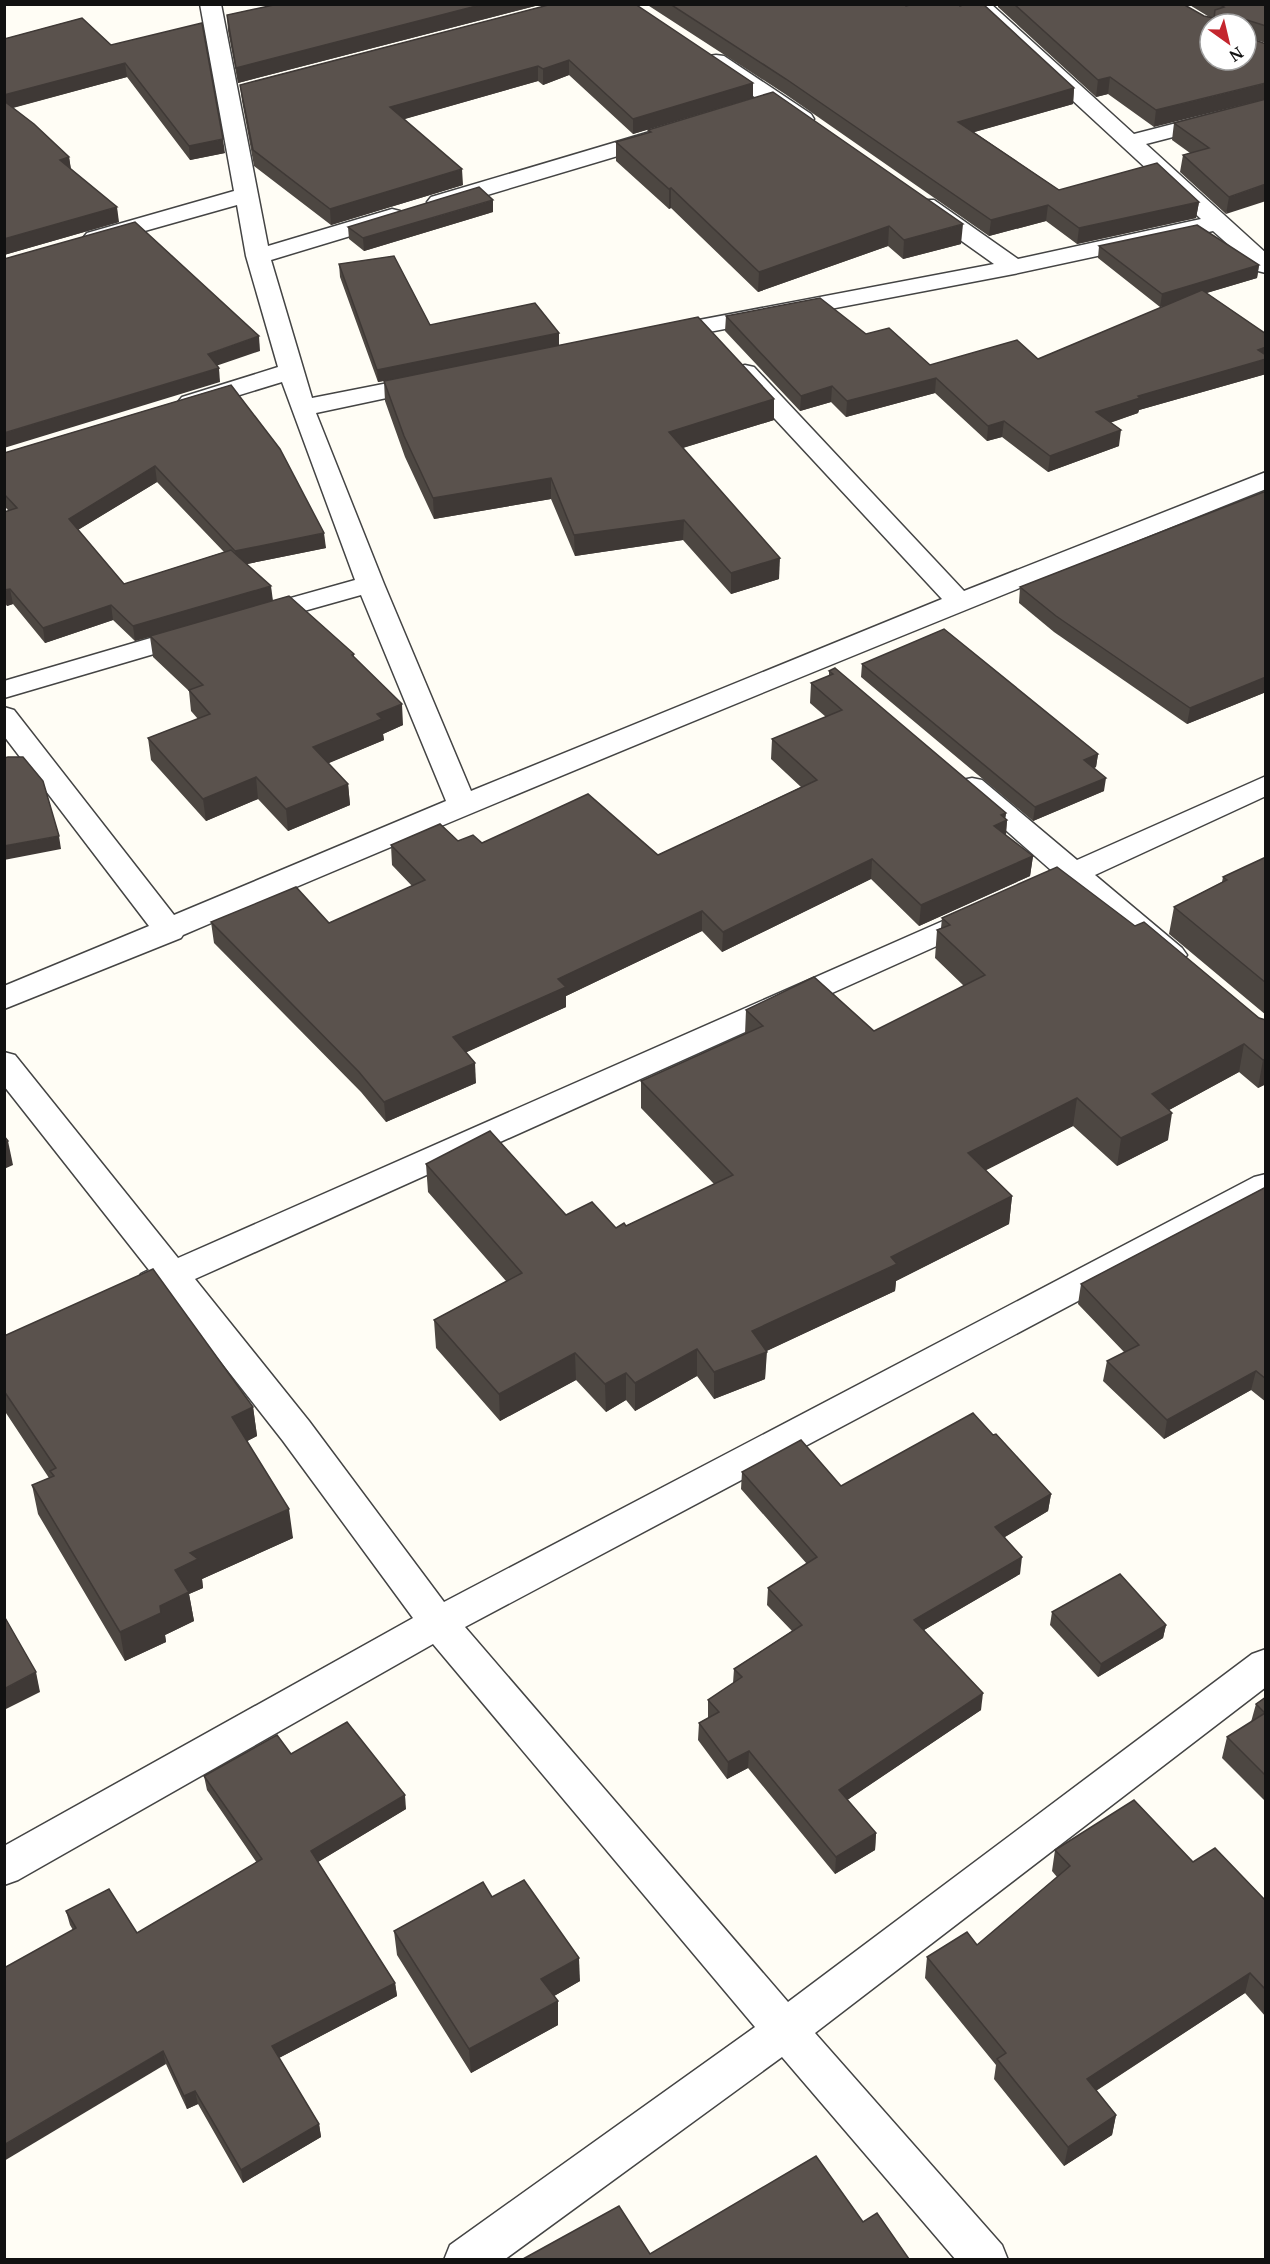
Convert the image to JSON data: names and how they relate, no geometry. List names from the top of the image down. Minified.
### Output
{"north":"bottom right"}
